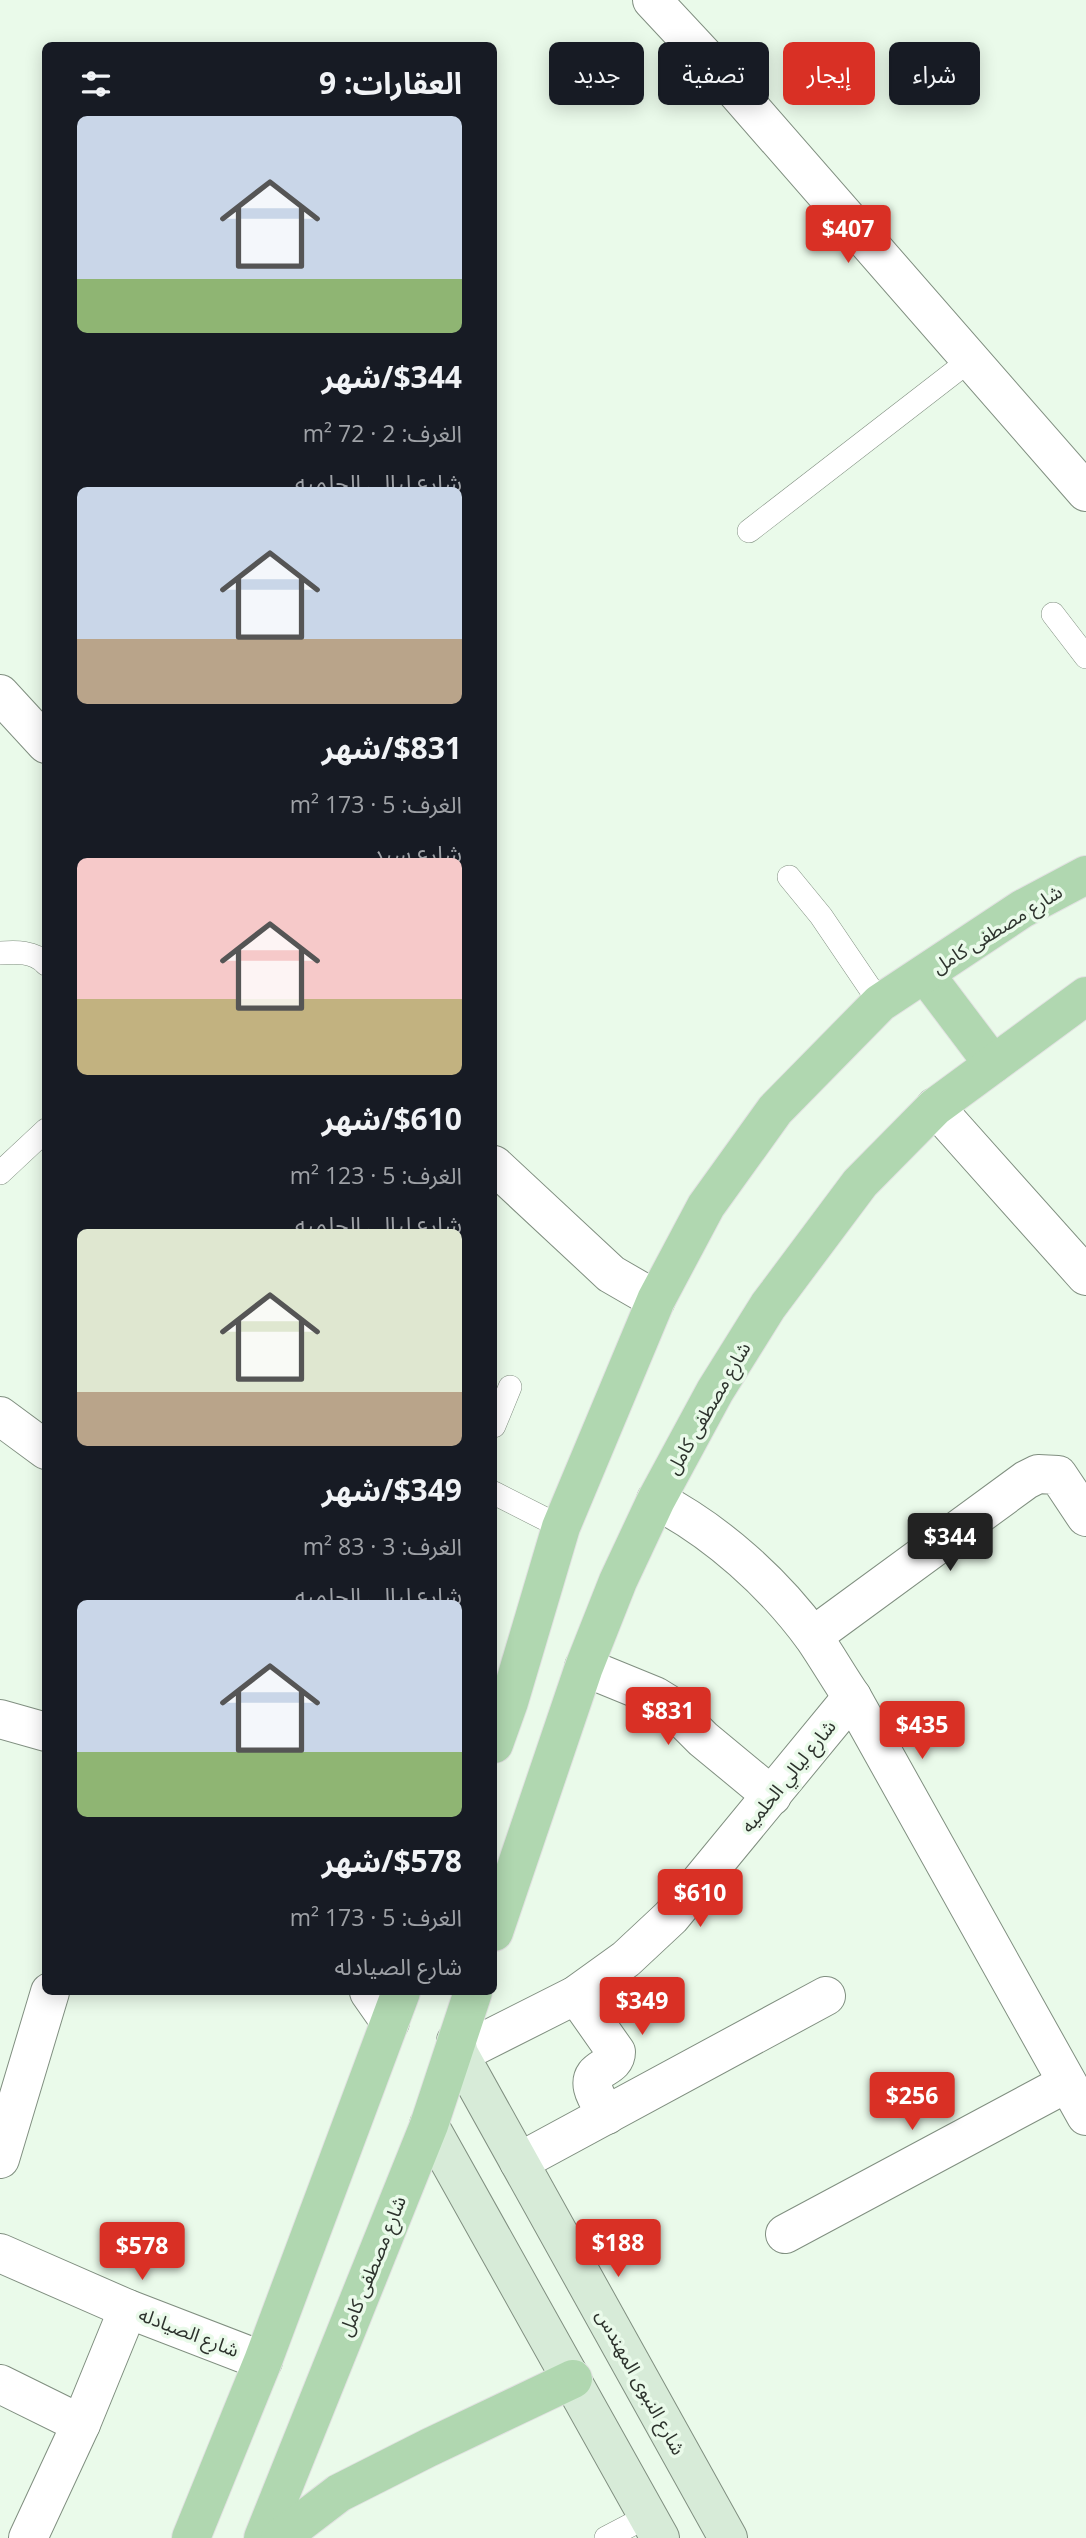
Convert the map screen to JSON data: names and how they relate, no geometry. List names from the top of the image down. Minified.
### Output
{"streets":{"main road":["شارع مصطفى كامل"],"street":["شارع ليالي الحلميه","شارع الصيادله","شارع النبوى المهندس"]},"crossings":[["شارع مصطفى كامل","شارع ليالي الحلميه"],["شارع مصطفى كامل","شارع النبوى المهندس"],["شارع ليالي الحلميه","شارع النبوى المهندس"]],"page":{"chip":["شراء","إيجار","تصفية","جديد"],"heading":"العقارات: 9","list":[{"name":"$344/شهر","note":"الغرف: 2 · 72 m² · شارع ليالي الحلميه"},{"name":"$831/شهر","note":"الغرف: 5 · 173 m² · شارع سيد"},{"name":"$610/شهر","note":"الغرف: 5 · 123 m² · شارع ليالي الحلميه"},{"name":"$349/شهر","note":"الغرف: 3 · 83 m² · شارع ليالي الحلميه"},{"name":"$578/شهر","note":"الغرف: 5 · 173 m² · شارع الصيادله"}],"price":["$407","$344","$831","$435","$610","$349","$256","$188","$578"]}}
